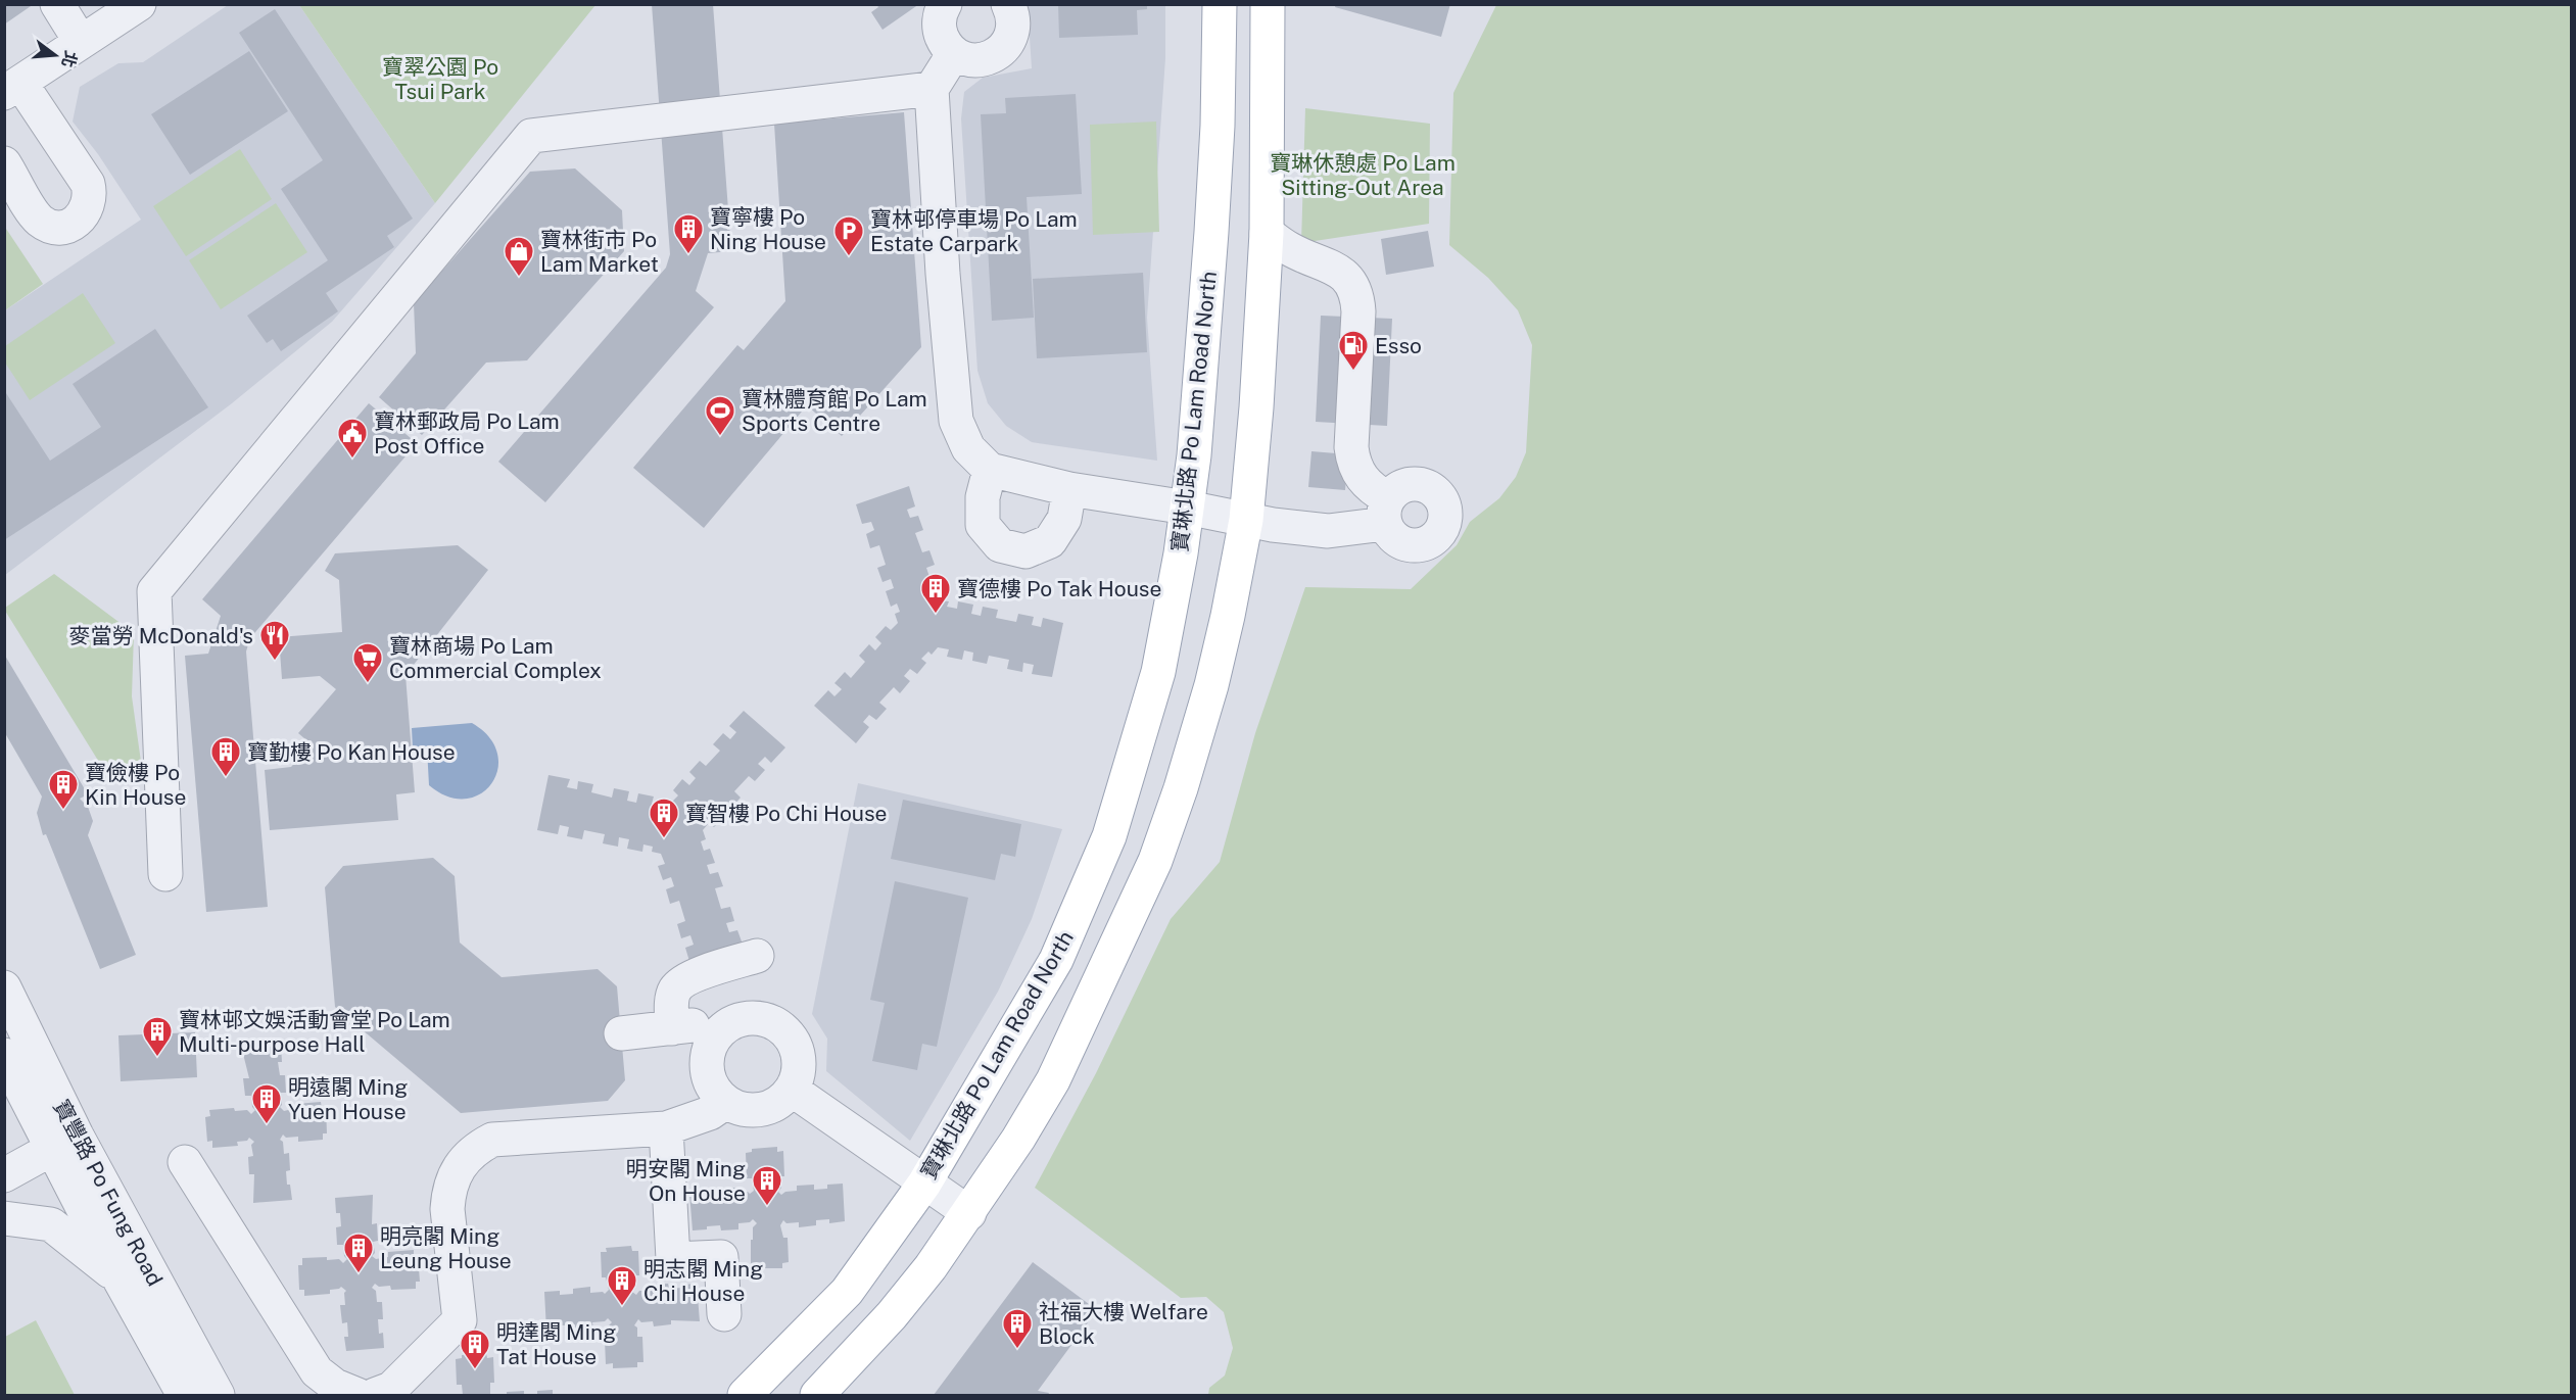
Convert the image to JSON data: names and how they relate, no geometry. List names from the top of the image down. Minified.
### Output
{"streets":{"main road":["寶琳北路 Po Lam Road North"],"street":["寶豐路 Po Fung Road"]},"parks":["寶翠公園 Po Tsui Park","寶琳休憩處 Po Lam Sitting-Out Area"],"places":{"building":["寶寧樓 Po Ning House","寶德樓 Po Tak House","寶勤樓 Po Kan House","寶儉樓 Po Kin House","寶智樓 Po Chi House","寶林邨文娛活動會堂 Po Lam Multi-purpose Hall","明遠閣 Ming Yuen House","明安閣 Ming On House","明亮閣 Ming Leung House","明志閣 Ming Chi House","社福大樓 Welfare Block","明達閣 Ming Tat House"],"parking":["寶林邨停車場 Po Lam Estate Carpark"],"shop":["寶林街市 Po Lam Market"],"fuel station":["Esso"],"sports":["寶林體育館 Po Lam Sports Centre"],"public building":["寶林郵政局 Po Lam Post Office"],"restaurant":["麥當勞 McDonald's"],"supermarket":["寶林商場 Po Lam Commercial Complex"]},"north":"right"}
